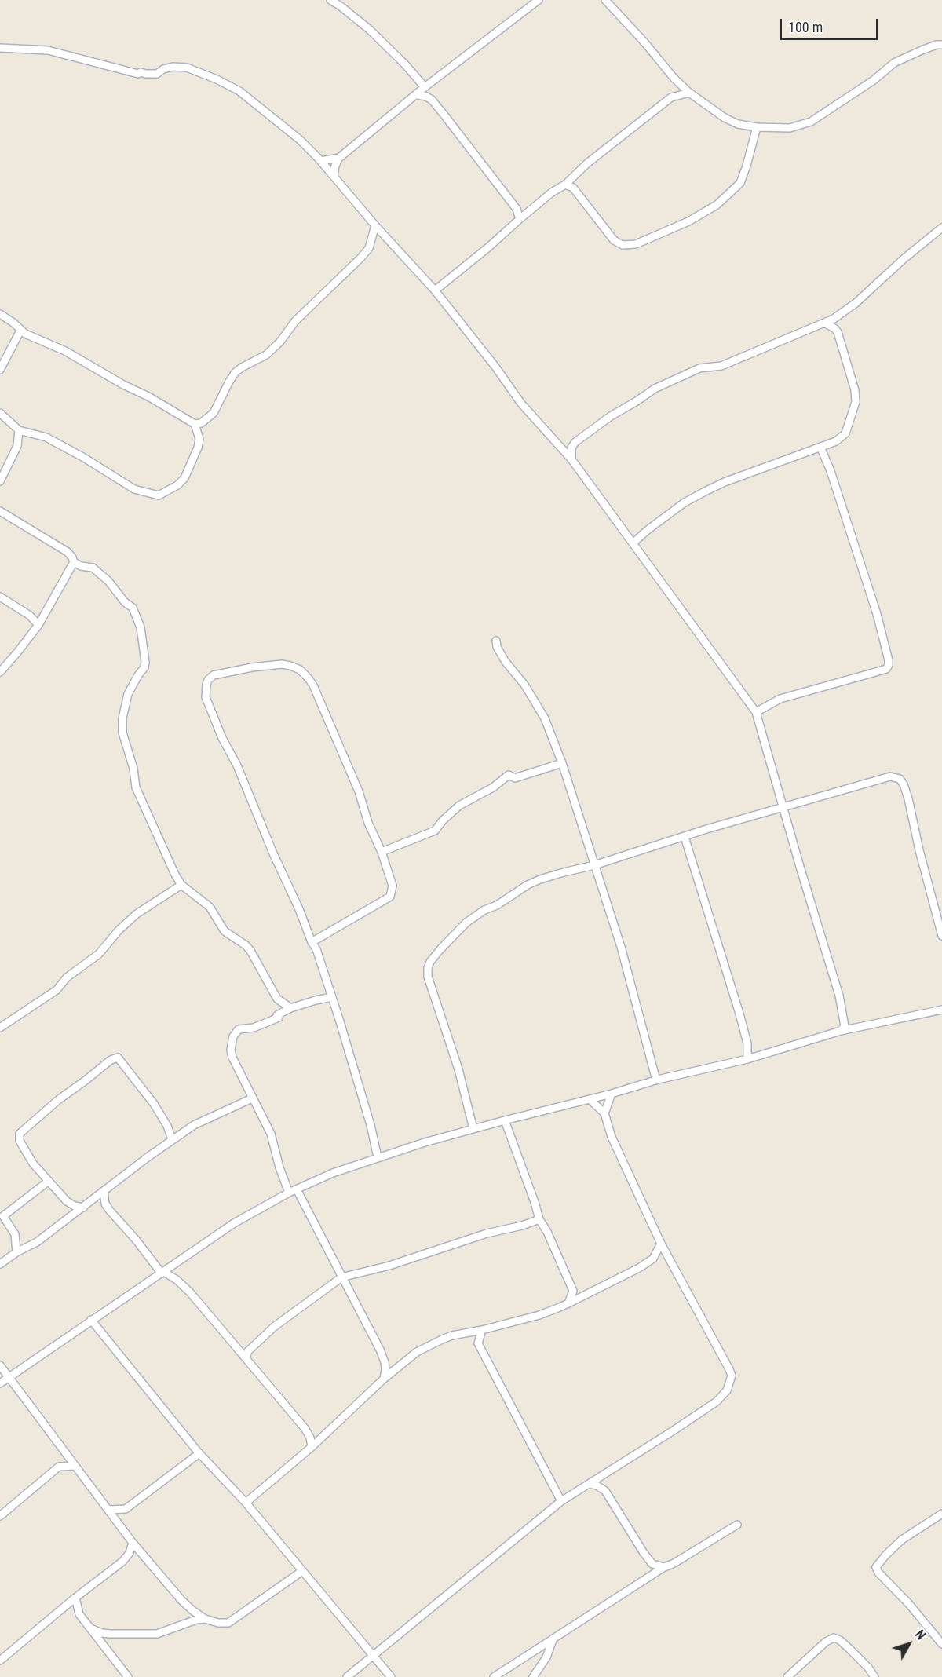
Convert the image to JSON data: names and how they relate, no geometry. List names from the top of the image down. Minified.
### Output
{"scale_bar":"100 m","north":"top right"}
